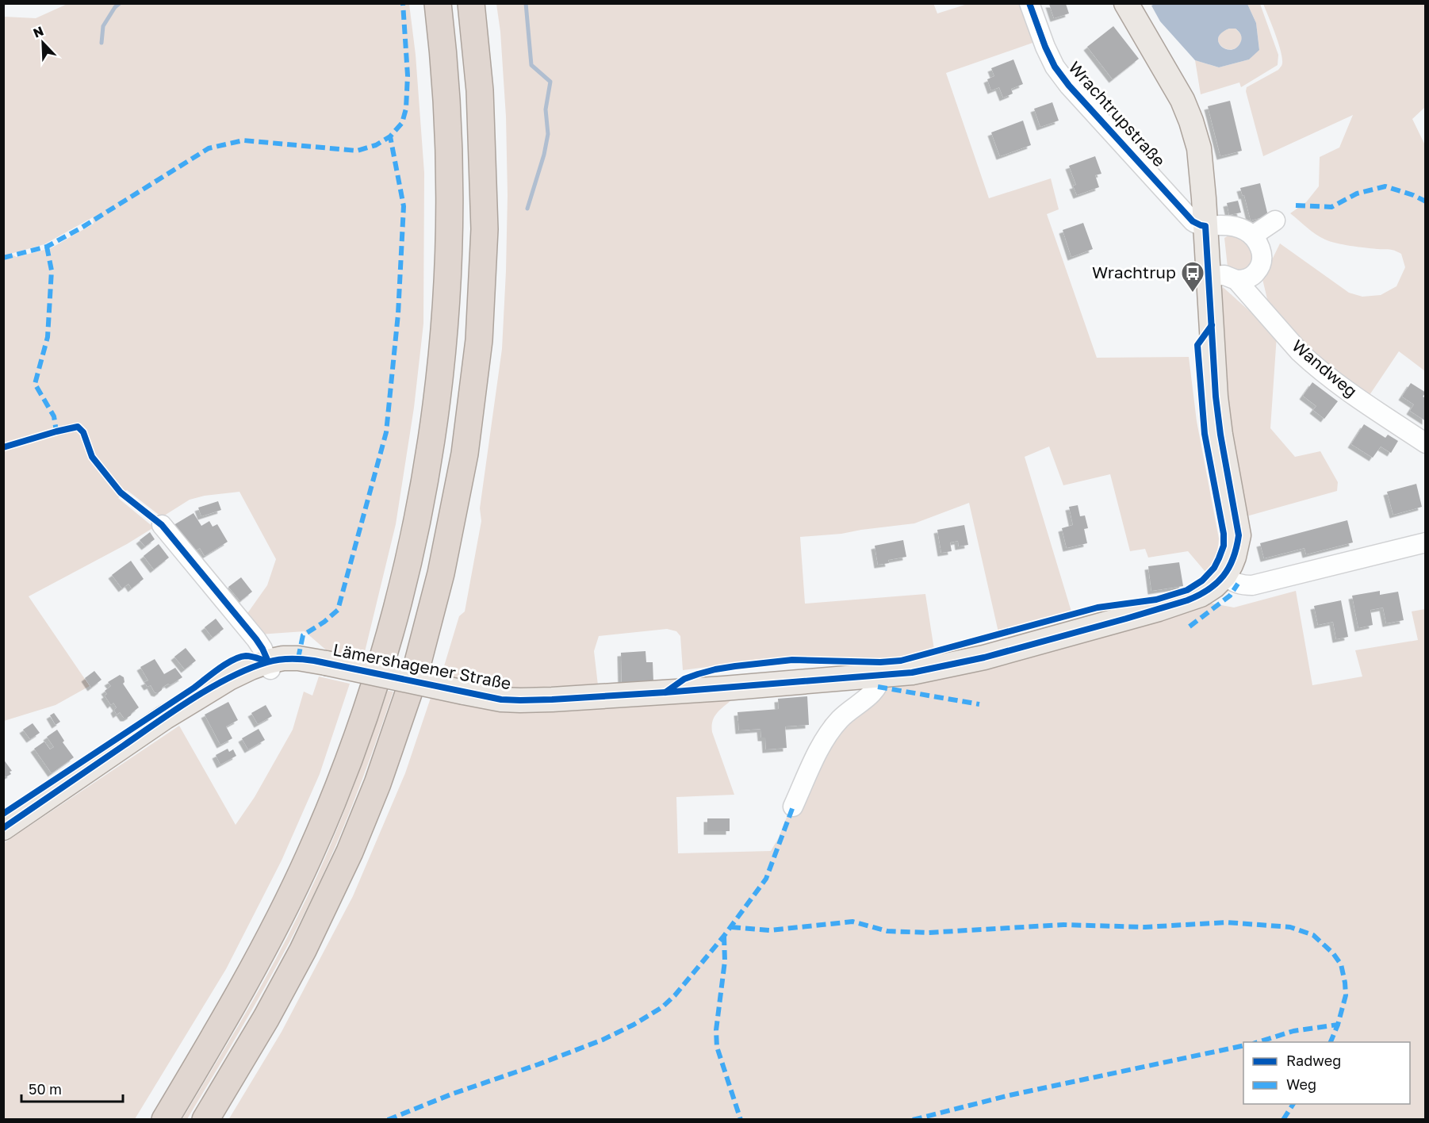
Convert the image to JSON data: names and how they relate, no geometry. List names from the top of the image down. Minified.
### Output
{"streets":{"main road":["Lämershagener Straße"],"street":["Wrachtrupstraße","Wandweg"]},"crossings":[["Wrachtrupstraße","Wandweg"],["Wrachtrupstraße","Lämershagener Straße"],["Wandweg","Lämershagener Straße"]],"places":{"bus stop":["Wrachtrup"]},"legend":["Radweg","Weg"],"scale_bar":"50 m","north":"top left"}
